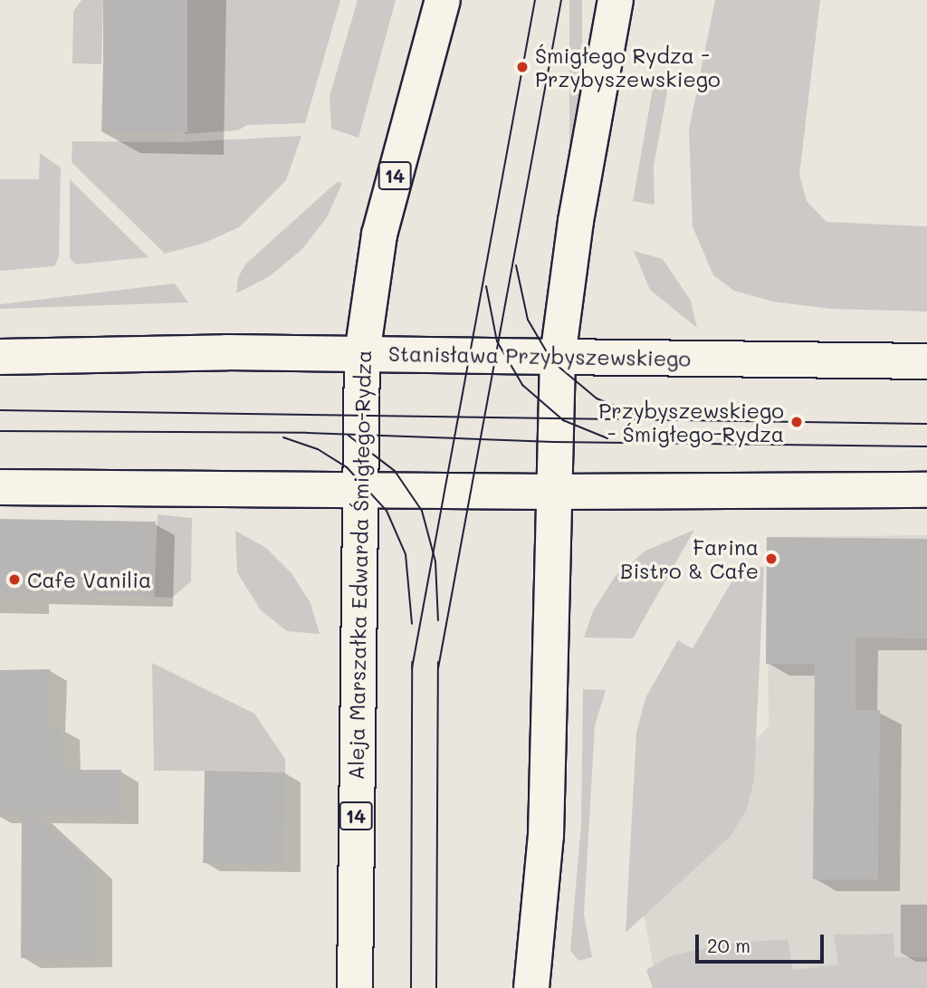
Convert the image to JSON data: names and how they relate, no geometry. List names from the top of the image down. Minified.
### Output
{"streets":{"main road":["14","Stanisława Przybyszewskiego","Aleja Marszałka Edwarda Śmigłego-Rydza"]},"crossings":[["Stanisława Przybyszewskiego","Aleja Marszałka Edwarda Śmigłego-Rydza"]],"places":["Śmigłego Rydza - Przybyszewskiego","Przybyszewskiego - Śmigłego-Rydza","Farina Bistro & Cafe","Cafe Vanilia"],"scale_bar":"20 m"}
